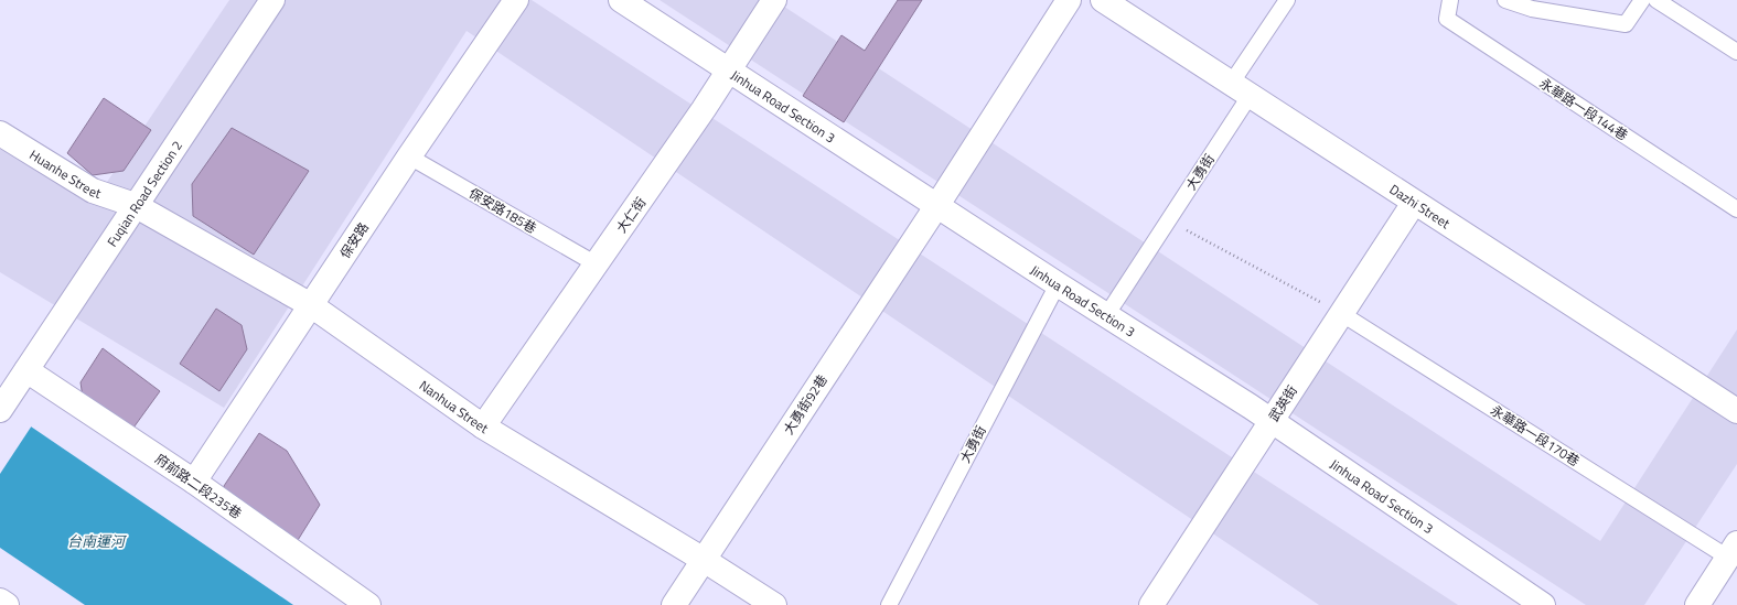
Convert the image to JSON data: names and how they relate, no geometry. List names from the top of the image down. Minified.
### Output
{"streets":{"street":["Jinhua Road Section 3","Huanhe Street","Fuqian Road Section 2","Dazhi Street","大仁街","保安路","武英街","大勇街92巷","Nanhua Street","府前路二段235巷"],"lane":["永華路一段144巷","大勇街","保安路185巷","永華路一段170巷"]},"crossings":[["Jinhua Road Section 3","大勇街"],["Jinhua Road Section 3","大仁街"],["Jinhua Road Section 3","武英街"],["Jinhua Road Section 3","大勇街92巷"],["Huanhe Street","Fuqian Road Section 2"],["Huanhe Street","Nanhua Street"],["大勇街","Dazhi Street"],["Fuqian Road Section 2","Nanhua Street"],["Fuqian Road Section 2","府前路二段235巷"],["Dazhi Street","武英街"],["保安路185巷","大仁街"],["保安路185巷","保安路"],["大仁街","Nanhua Street"],["保安路","Nanhua Street"],["保安路","府前路二段235巷"],["武英街","永華路一段170巷"],["大勇街92巷","Nanhua Street"]],"water":["台南運河"]}
